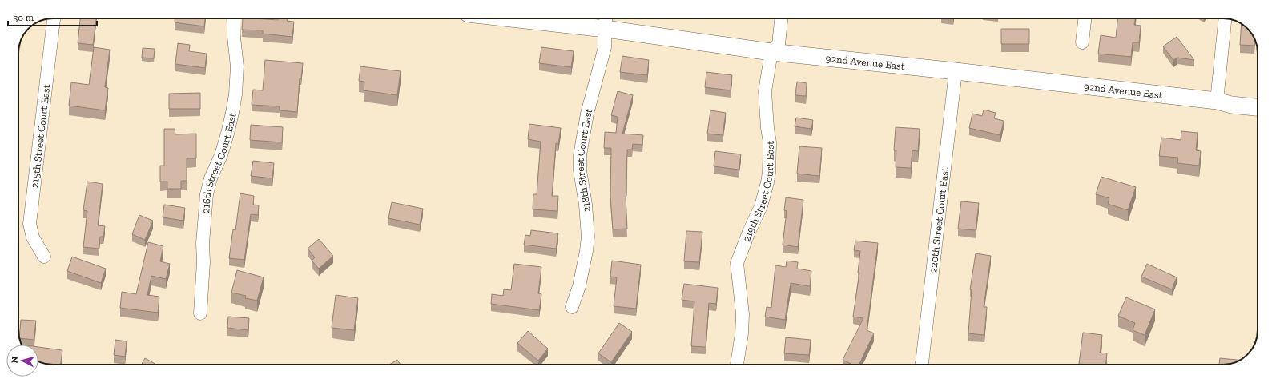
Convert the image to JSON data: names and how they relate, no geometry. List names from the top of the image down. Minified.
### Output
{"streets":{"street":["92nd Avenue East","215th Street Court East","218th Street Court East","216th Street Court East","219th Street Court East","220th Street Court East"]},"crossings":[["92nd Avenue East","218th Street Court East"],["92nd Avenue East","219th Street Court East"],["92nd Avenue East","220th Street Court East"]],"scale_bar":"50 m","north":"left"}
